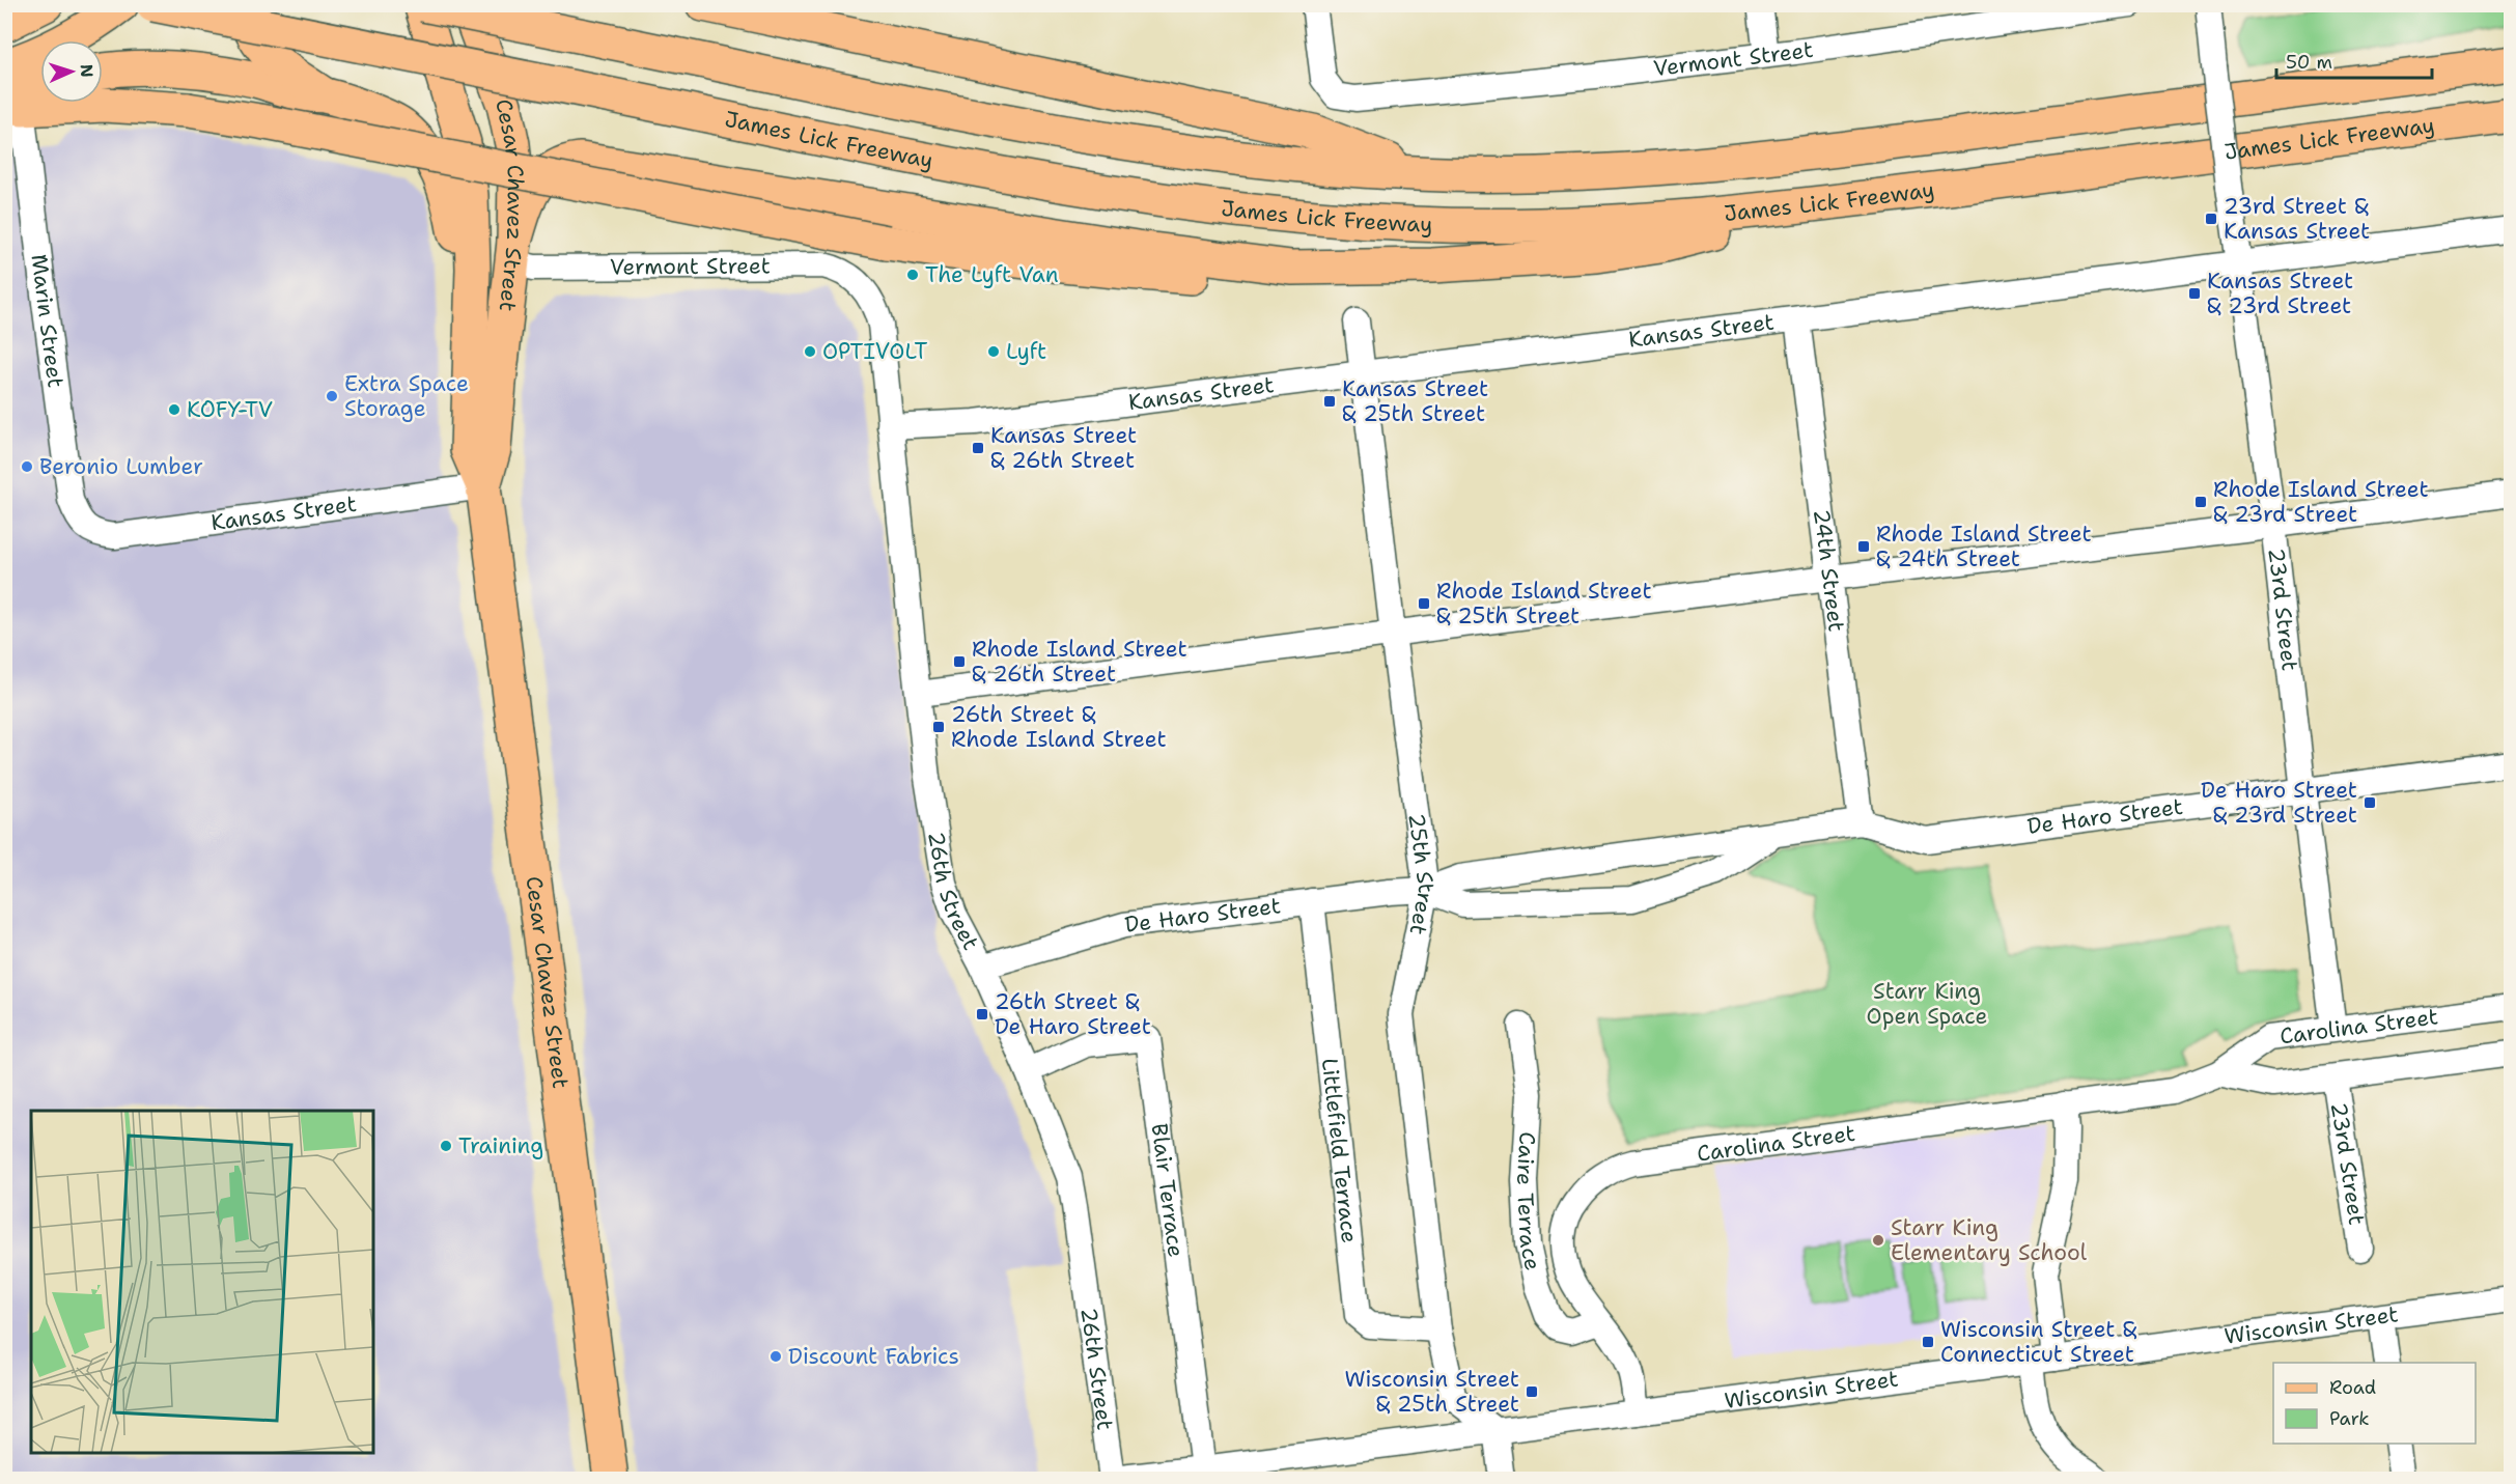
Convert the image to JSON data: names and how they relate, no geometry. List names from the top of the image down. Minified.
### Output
{"streets":{"main road":["James Lick Freeway","Cesar Chavez Street"],"street":["Vermont Street","Marin Street","Kansas Street","24th Street","23rd Street","De Haro Street","25th Street","26th Street","Carolina Street","Littlefield Terrace","Blair Terrace","Caire Terrace","Wisconsin Street"]},"crossings":[["Vermont Street","Cesar Chavez Street"],["Vermont Street","26th Street"],["Cesar Chavez Street","Kansas Street"],["Marin Street","Kansas Street"],["Kansas Street","24th Street"],["Kansas Street","23rd Street"],["Kansas Street","25th Street"],["Kansas Street","26th Street"],["24th Street","De Haro Street"],["23rd Street","De Haro Street"],["23rd Street","Carolina Street"],["De Haro Street","25th Street"],["De Haro Street","26th Street"],["De Haro Street","Littlefield Terrace"],["25th Street","Littlefield Terrace"],["25th Street","Wisconsin Street"],["26th Street","Blair Terrace"],["26th Street","Wisconsin Street"],["Carolina Street","Caire Terrace"],["Carolina Street","Wisconsin Street"],["Blair Terrace","Wisconsin Street"]],"parks":["Starr King Open Space"],"places":{"transit":["23rd Street & Kansas Street","Kansas Street & 23rd Street","Kansas Street & 25th Street","Kansas Street & 26th Street","Rhode Island Street & 23rd Street","Rhode Island Street & 24th Street","Rhode Island Street & 25th Street","Rhode Island Street & 26th Street","26th Street & Rhode Island Street","De Haro Street & 23rd Street","26th Street & De Haro Street","Wisconsin Street & Connecticut Street","Wisconsin Street & 25th Street"],"other":["The Lyft Van","OPTIVOLT","Lyft","Extra Space Storage","KOFY-TV","Beronio Lumber","Training","Starr King Elementary School","Discount Fabrics"]},"legend":["Road","Park"],"scale_bar":"50 m","north":"right"}
